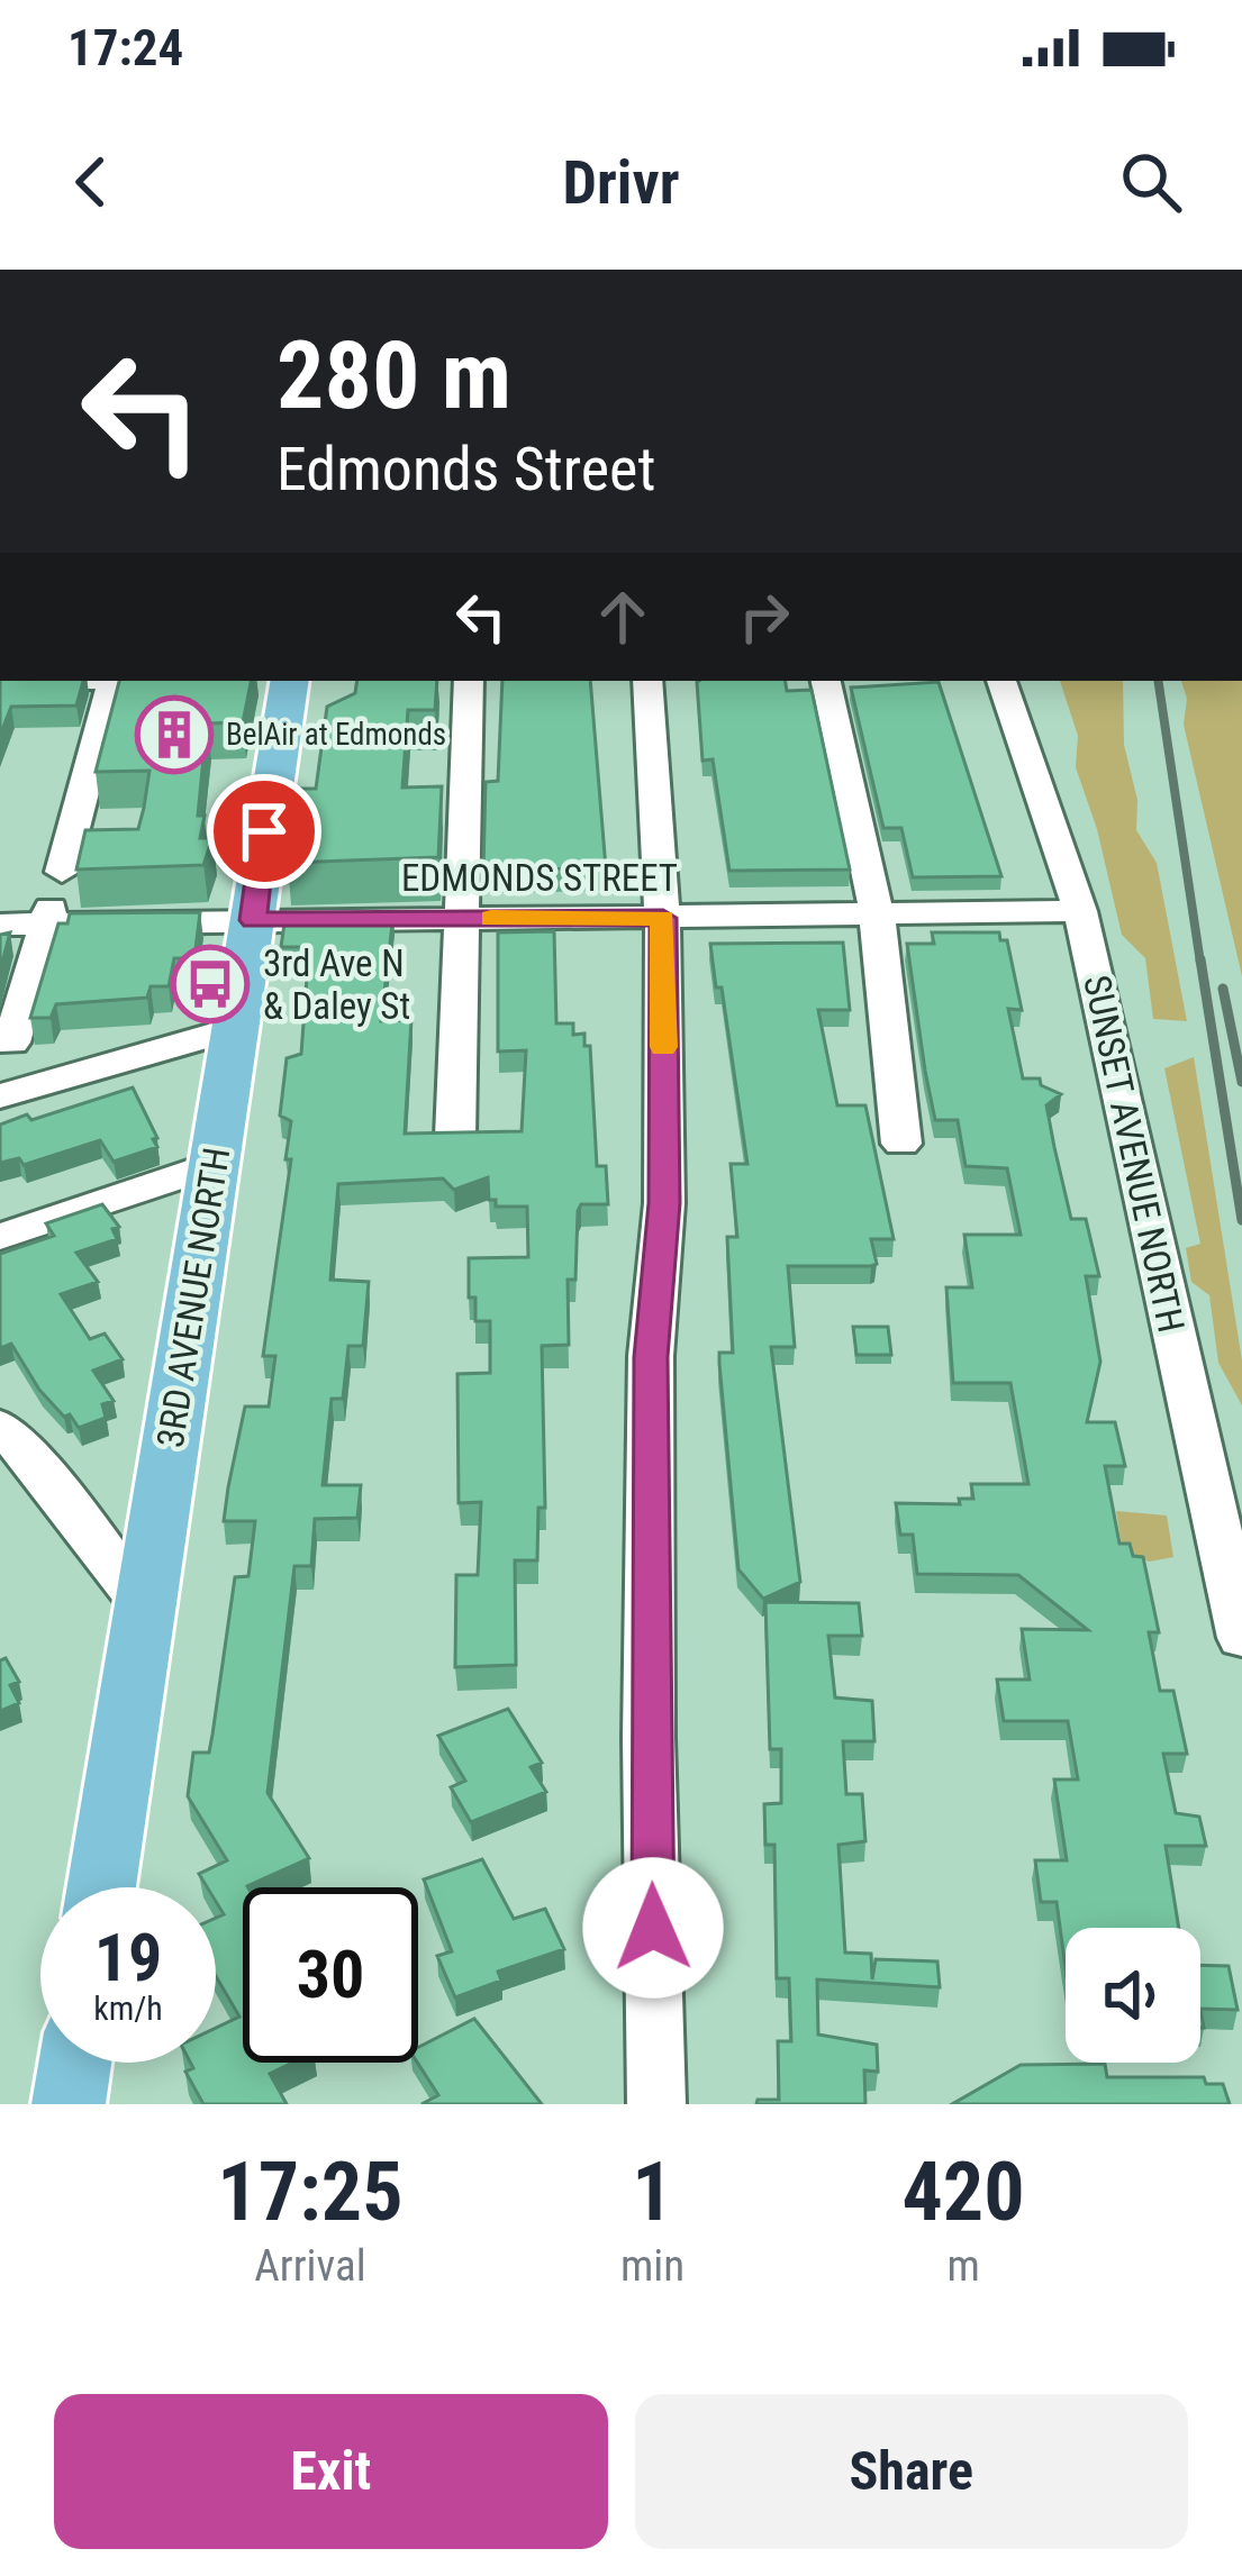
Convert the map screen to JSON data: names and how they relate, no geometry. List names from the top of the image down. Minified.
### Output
{"streets":{"main road":["3RD AVENUE NORTH"],"street":["EDMONDS STREET","SUNSET AVENUE NORTH"]},"crossings":[["EDMONDS STREET","SUNSET AVENUE NORTH"],["EDMONDS STREET","3RD AVENUE NORTH"]],"places":{"building":["BelAir at Edmonds"],"bus stop":["3rd Ave N & Daley St"]},"page":{"status":"17:24","header":"Drivr","turn":["280 m","Edmonds Street"],"speed":"19 km/h","limit":"30","eta":["17:25","Arrival","1","min","420","m"],"buttons":["Exit","Share"]}}
